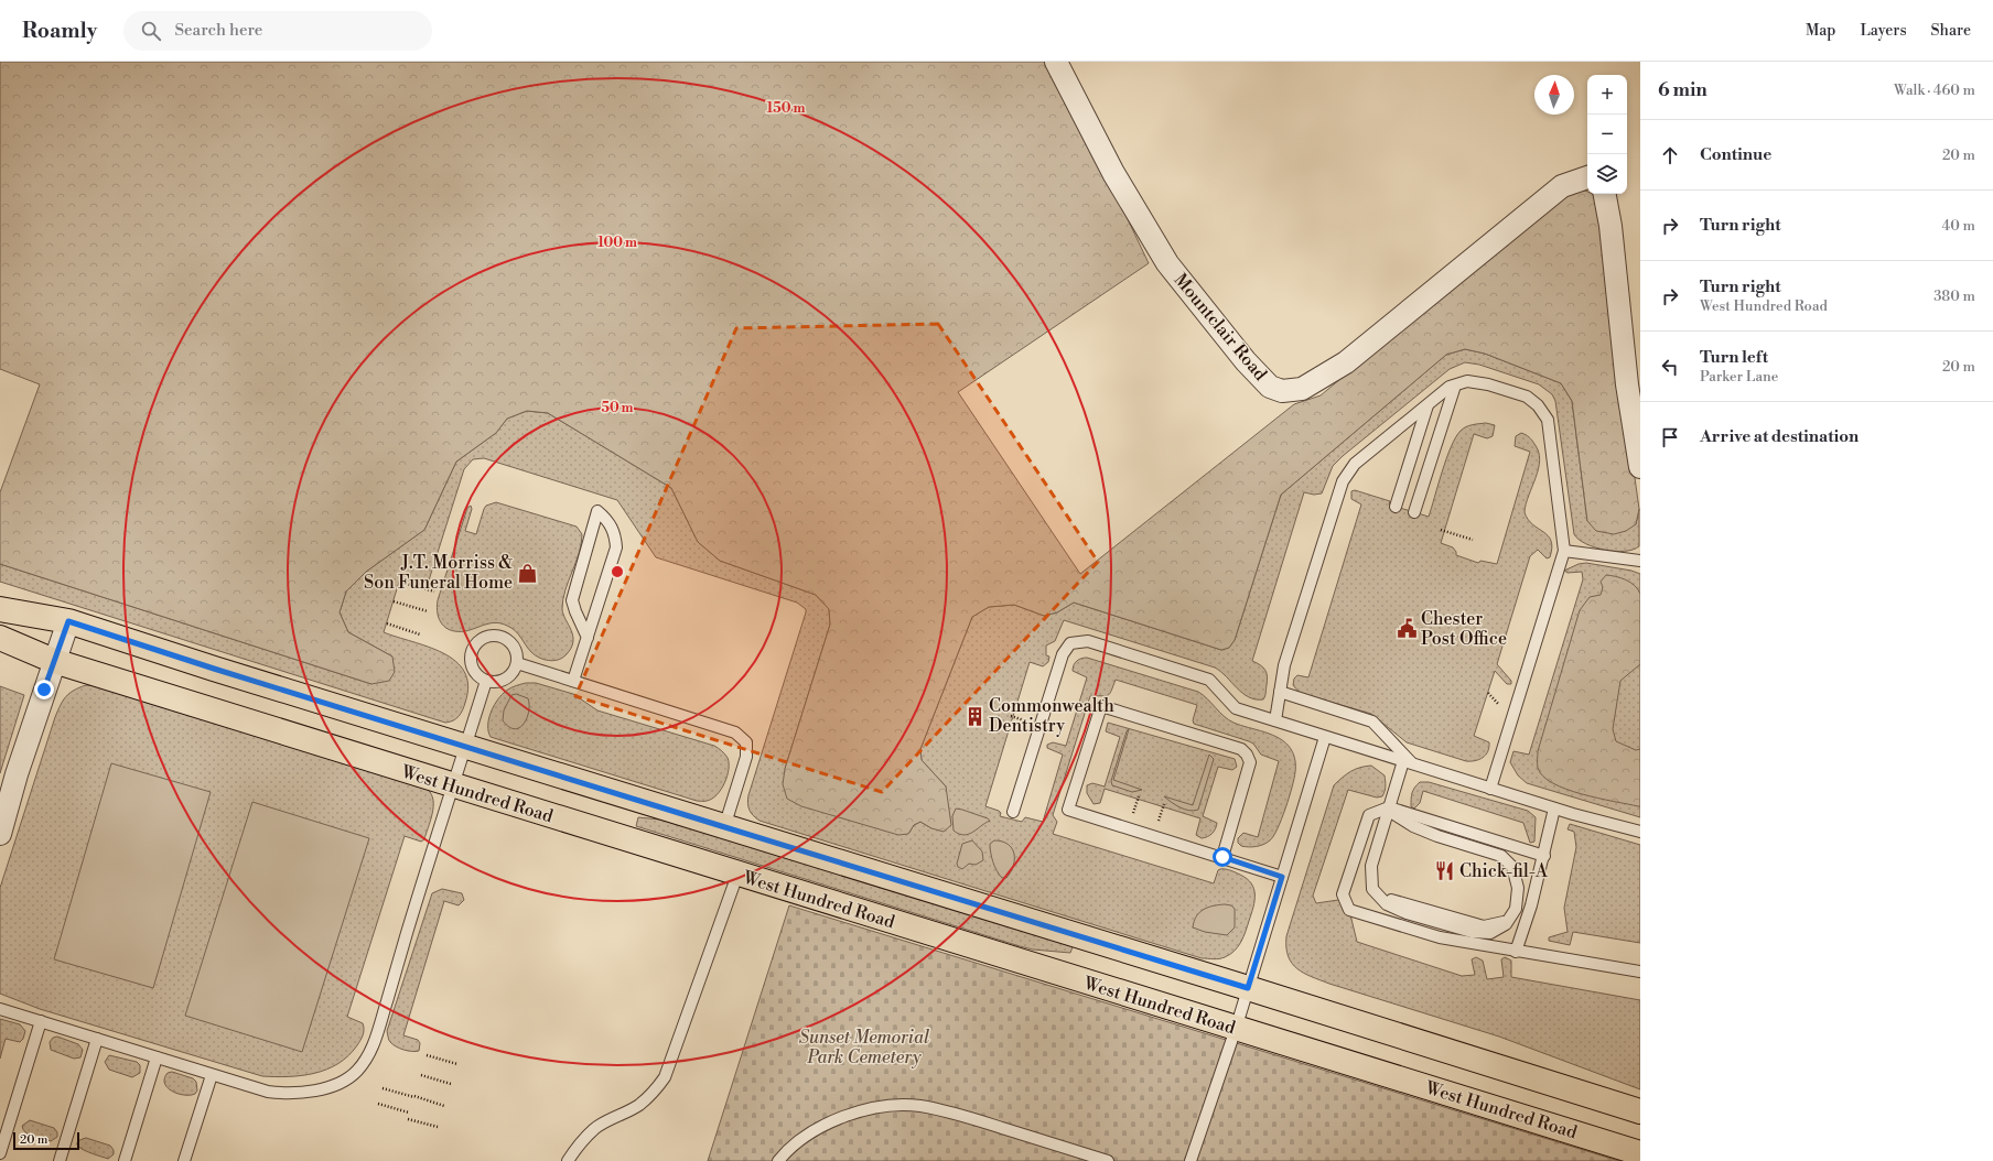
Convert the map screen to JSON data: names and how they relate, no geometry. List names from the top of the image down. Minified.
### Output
{"streets":{"main road":["West Hundred Road"],"street":["Mountclair Road"]},"parks":["Sunset Memorial Park Cemetery"],"places":{"shop":["J.T. Morriss & Son Funeral Home"],"public building":["Chester Post Office"],"building":["Commonwealth Dentistry"],"restaurant":["Chick-fil-A"]},"scale_bar":"20 m","north":"top","page":{"header":"Roamly","search":"Search here","nav":["Map","Layers","Share"],"heading":["6 min","Walk · 460 m"],"map_buttons":["+","−"],"list":[["Continue","20 m"],["Turn right","40 m"],["Turn right","West Hundred Road","380 m"],["Turn left","Parker Lane","20 m"],"Arrive at destination"],"scale":"20 m"},"rings":["150 m","100 m","50 m"]}
